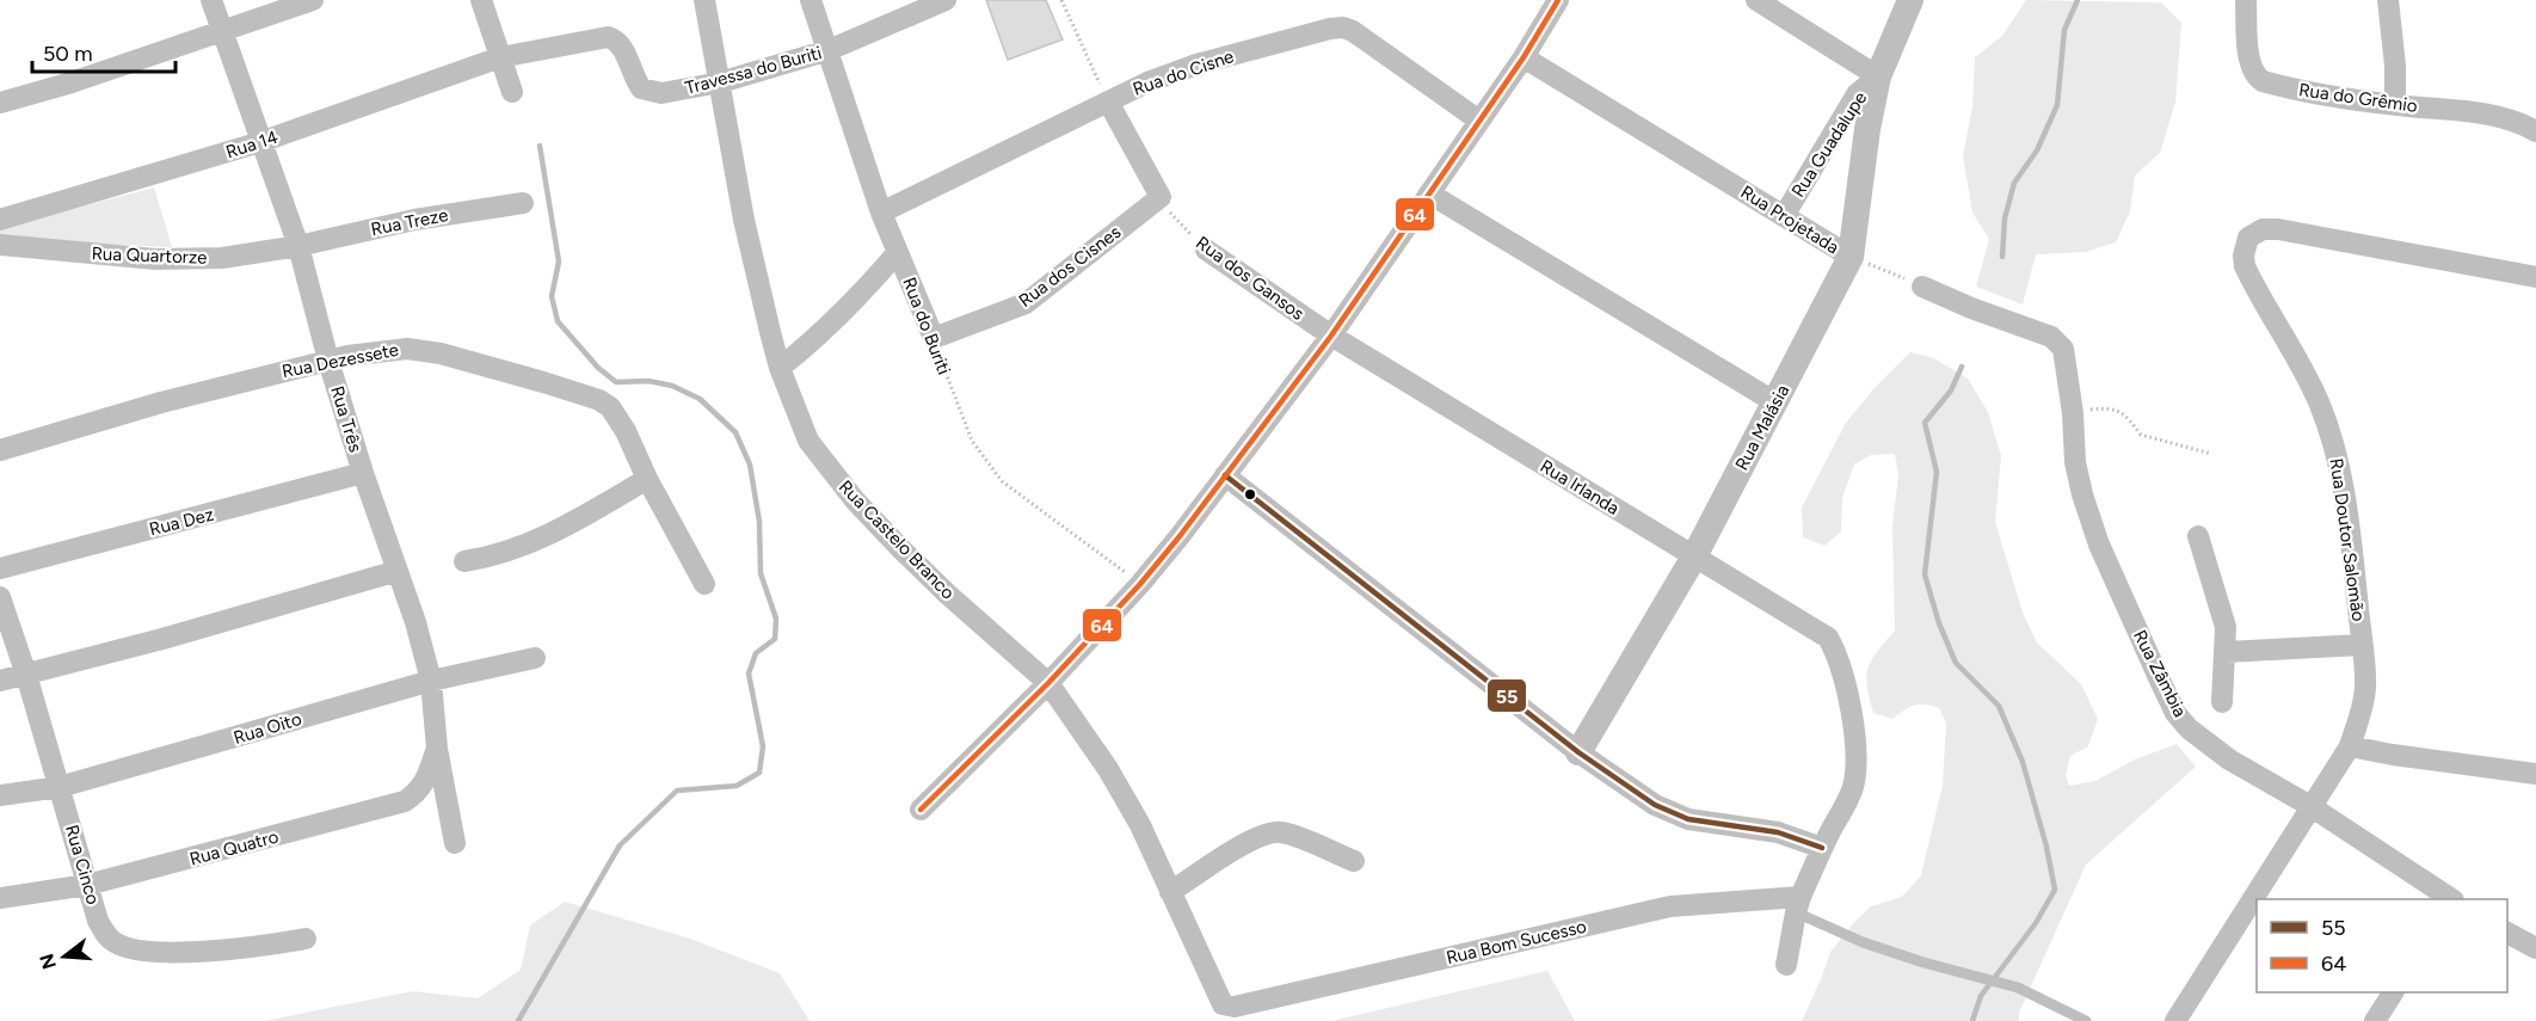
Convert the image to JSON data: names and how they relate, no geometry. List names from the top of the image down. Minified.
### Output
{"streets":{"street":["Travessa do Buriti","Rua do Cisne","Rua do Grêmio","Rua 14","Rua Guadalupe","Rua Projetada","Rua Treze","Rua Quartorze","Rua dos Cisnes","Rua dos Gansos","Rua do Buriti","Rua Dezessete","Rua Três","Rua Malásia","Rua Irlanda","Rua Dez","Rua Castelo Branco","Rua Doutor Salomão","Rua Zâmbia","Rua Oito","Rua Quatro","Rua Cinco","Rua Bom Sucesso"]},"crossings":[["Travessa do Buriti","Rua 14"],["Travessa do Buriti","Rua do Buriti"],["Travessa do Buriti","Rua Castelo Branco"],["Rua do Cisne","Rua dos Cisnes"],["Rua do Cisne","Rua do Buriti"],["Rua 14","Rua Três"],["Rua Guadalupe","Rua Projetada"],["Rua Guadalupe","Rua Malásia"],["Rua Projetada","Rua Malásia"],["Rua Projetada","Rua Zâmbia"],["Rua Treze","Rua Quartorze"],["Rua Treze","Rua Três"],["Rua Quartorze","Rua Três"],["Rua dos Cisnes","Rua do Buriti"],["Rua dos Gansos","Rua Irlanda"],["Rua Dezessete","Rua Três"],["Rua Três","Rua Dez"],["Rua Três","Rua Oito"],["Rua Três","Rua Quatro"],["Rua Malásia","Rua Irlanda"],["Rua Castelo Branco","Rua Bom Sucesso"],["Rua Doutor Salomão","Rua Zâmbia"],["Rua Oito","Rua Cinco"],["Rua Quatro","Rua Cinco"]],"lines":["transit line 64","transit line 55"],"legend":["55","64"],"scale_bar":"50 m","north":"left"}
